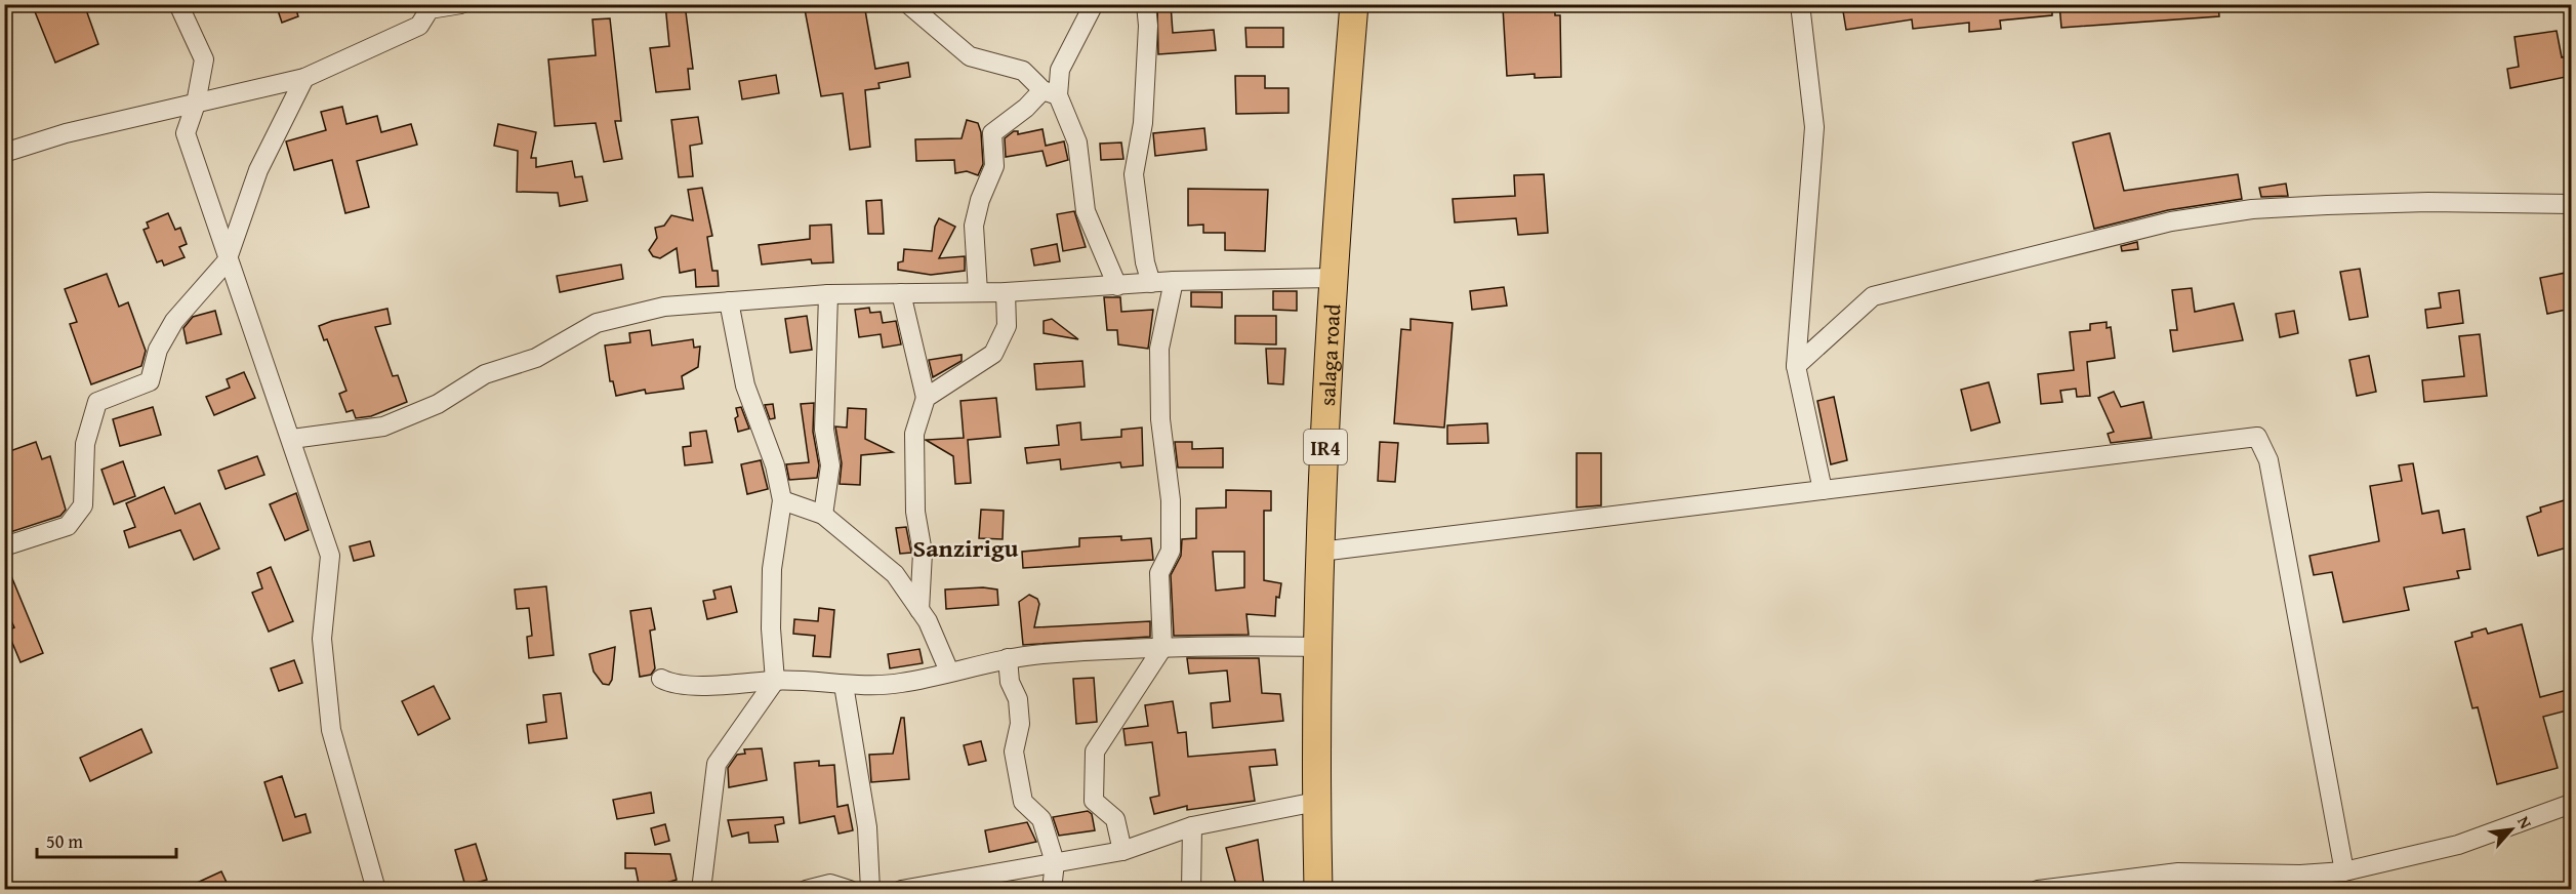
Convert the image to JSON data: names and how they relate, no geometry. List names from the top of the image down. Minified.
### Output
{"streets":{"main road":["salaga road","IR4"]},"districts":["Sanzirigu"],"scale_bar":"50 m","north":"top right"}
